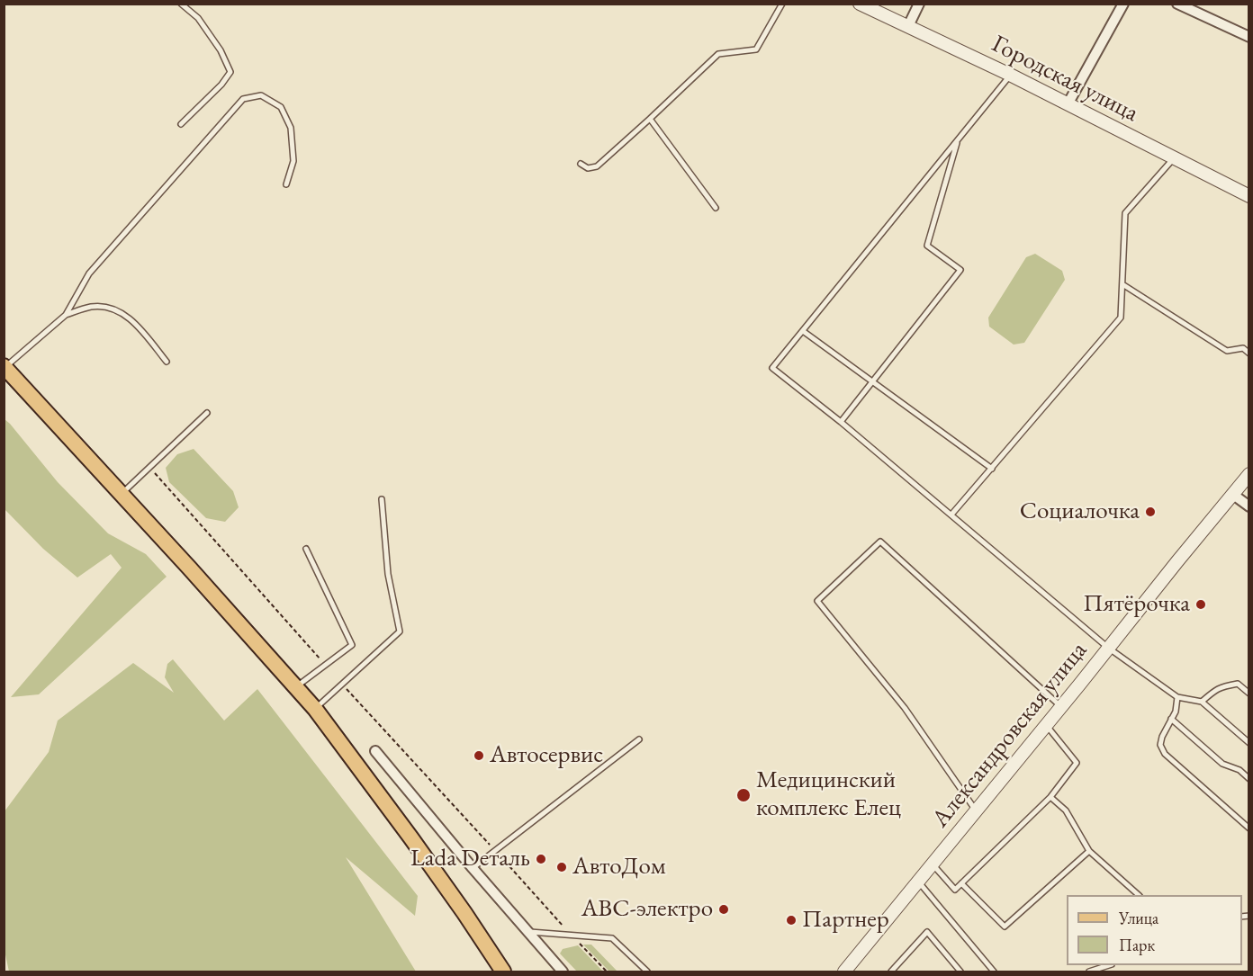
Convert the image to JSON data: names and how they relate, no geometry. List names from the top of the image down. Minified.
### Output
{"streets":{"street":["Городская улица","Александровская улица"]},"places":["Социалочка","Пятёрочка","Автосервис","Медицинский комплекс Елец","Lada Dеталь","АвтоДом","АВС-электро","Партнер"],"legend":["Улица","Парк"]}
